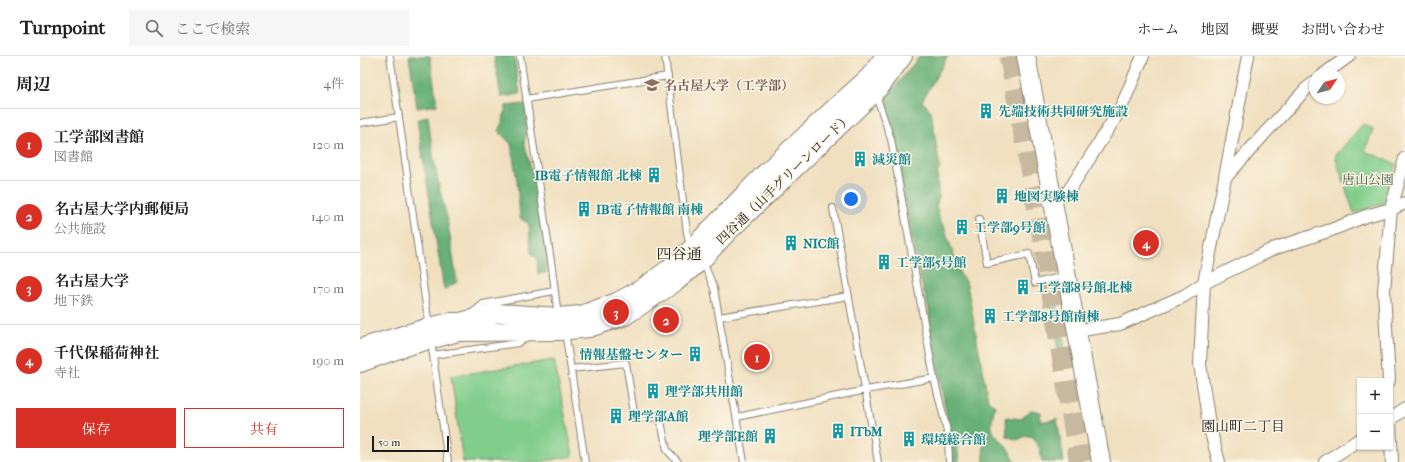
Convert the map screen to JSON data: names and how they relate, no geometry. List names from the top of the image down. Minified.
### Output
{"streets":{"street":["四谷通（山手グリーンロード）"]},"districts":["四谷通","園山町二丁目"],"parks":["唐山公園"],"places":{"school or university":["名古屋大学（工学部）"],"building":["先端技術共同研究施設","減災館","IB電子情報館 北棟","地図実験棟","IB電子情報館 南棟","工学部9号館","NIC館","工学部5号館","工学部8号館北棟","工学部8号館南棟","情報基盤センター","理学部共用館","理学部A館","ITbM","理学部E館","環境総合館"]},"scale_bar":"50 m","north":"top right","page":{"header":"Turnpoint","search":"ここで検索","nav":["ホーム","地図","概要","お問い合わせ"],"heading":["周辺","4件"],"list":[{"mark":"1","name":"工学部図書館","note":"図書館","value":"120 m"},{"mark":"2","name":"名古屋大学内郵便局","note":"公共施設","value":"140 m"},{"mark":"3","name":"名古屋大学","note":"地下鉄","value":"170 m"},{"mark":"4","name":"千代保稲荷神社","note":"寺社","value":"190 m"}],"pins":["4","3","2","1"],"map_buttons":["+","−"],"buttons":["保存","共有"],"scale":"50 m"}}
